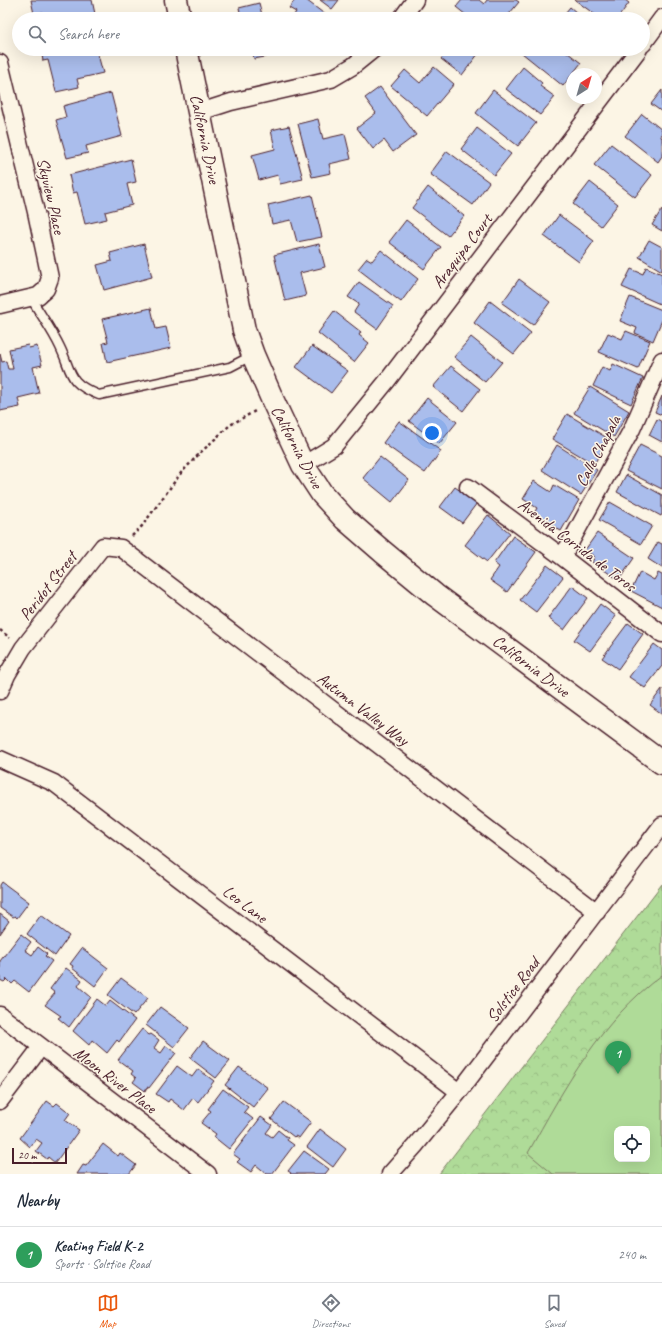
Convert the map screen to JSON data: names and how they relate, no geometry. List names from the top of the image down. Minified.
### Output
{"streets":{"street":["California Drive","Skyview Place","Araquipa Court","Calle Chapala","Avenida Corrida de Toros","Peridot Street","Autumn Valley Way","Leo Lane","Solstice Road","Moon River Place"]},"crossings":[["California Drive","Araquipa Court"],["Calle Chapala","Avenida Corrida de Toros"],["Peridot Street","Autumn Valley Way"],["Autumn Valley Way","Solstice Road"],["Leo Lane","Solstice Road"]],"scale_bar":"20 m","north":"top right","page":{"search":"Search here","pins":"1","scale":"20 m","heading":"Nearby","list":[{"mark":"1","name":"Keating Field K-2","note":"Sports · Solstice Road","value":"240 m"}],"nav":["Map","Directions","Saved"]}}
